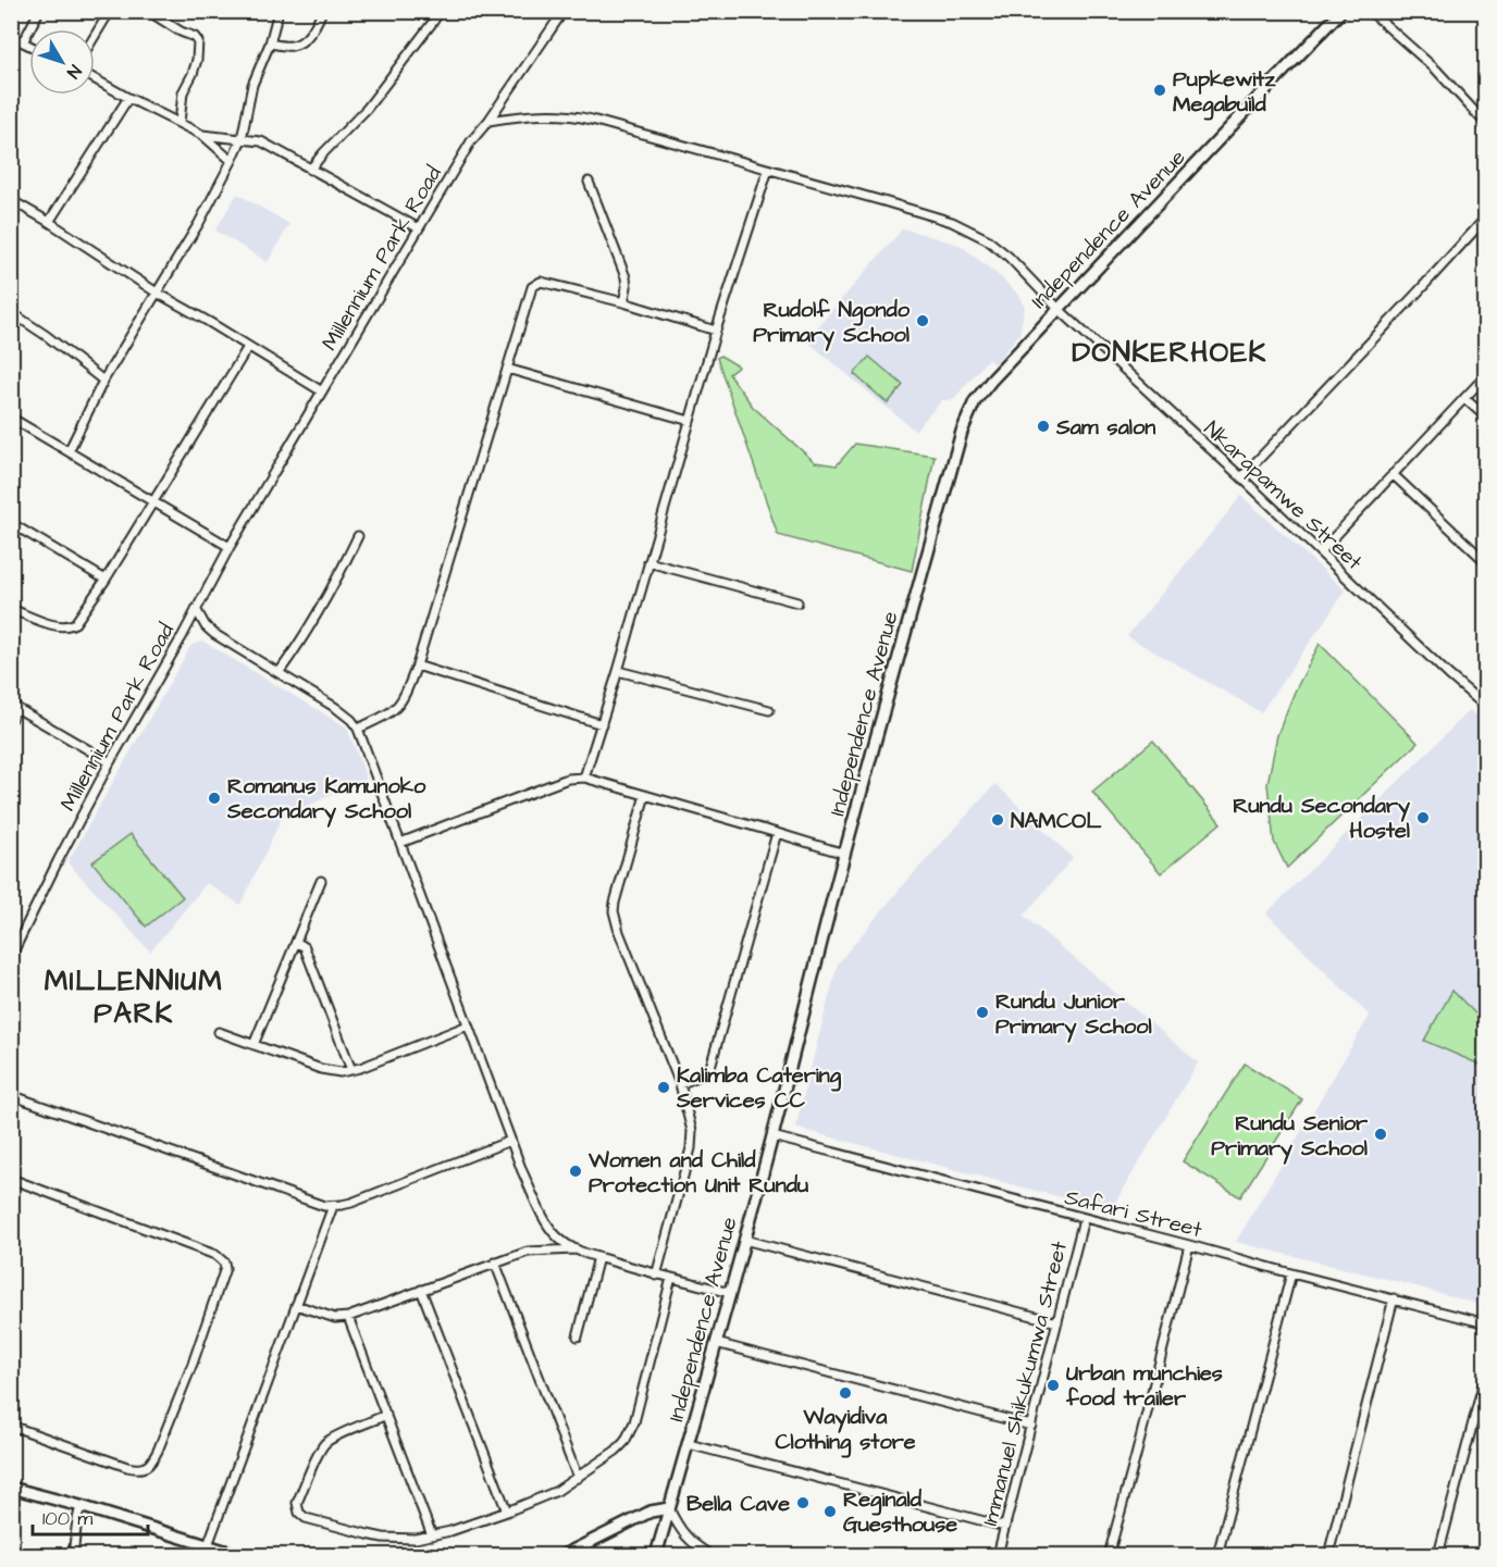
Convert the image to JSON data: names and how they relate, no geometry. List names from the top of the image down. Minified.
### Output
{"streets":{"street":["Independence Avenue","Millennium Park Road","Nkarapamwe Street","Safari Street","Immanuel Shikukumwa Street"]},"crossings":[["Independence Avenue","Nkarapamwe Street"],["Independence Avenue","Safari Street"],["Safari Street","Immanuel Shikukumwa Street"]],"districts":["DONKERHOEK","MILLENNIUM PARK"],"places":["Pupkewitz Megabuild","Rudolf Ngondo Primary School","Sam salon","Romanus Kamunoko Secondary School","Rundu Secondary Hostel","NAMCOL","Rundu Junior Primary School","Kalimba Catering Services CC","Rundu Senior Primary School","Women and Child Protection Unit Rundu","Urban munchies food trailer","Wayidiva Clothing store","Bella Cave","Reginald Guesthouse"],"scale_bar":"100 m","north":"bottom right"}
